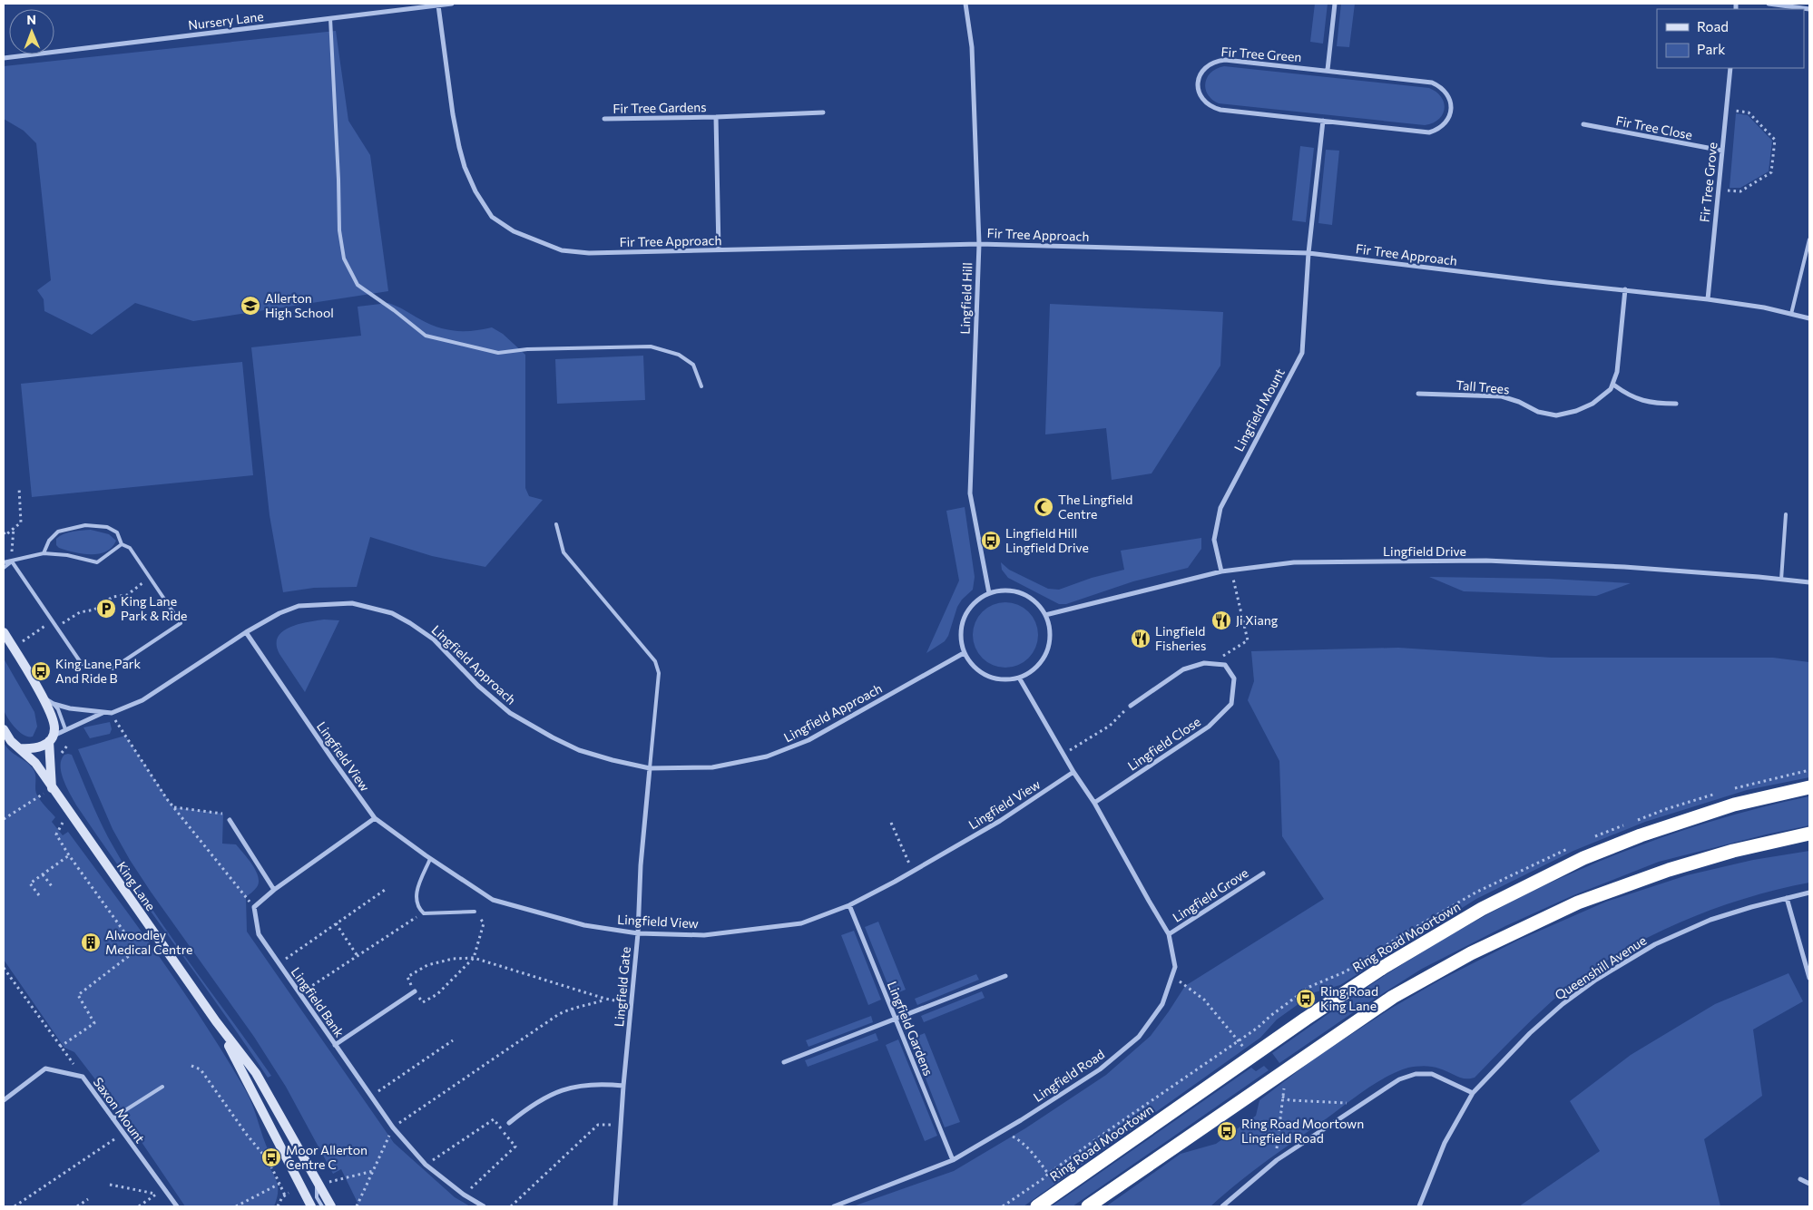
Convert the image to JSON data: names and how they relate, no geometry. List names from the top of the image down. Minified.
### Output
{"streets":{"highway":["Ring Road Moortown"],"street":["Nursery Lane","Fir Tree Green","Fir Tree Gardens","Fir Tree Close","Fir Tree Grove","Fir Tree Approach","Lingfield Hill","Tall Trees","Lingfield Mount","Lingfield Drive","Lingfield Approach","Lingfield Close","Lingfield View","King Lane","Lingfield Grove","Queenshill Avenue","Lingfield Gate","Lingfield Bank","Lingfield Gardens","Lingfield Road","Saxon Mount"]},"crossings":[["Nursery Lane","Fir Tree Approach"],["Fir Tree Green","Lingfield Mount"],["Fir Tree Gardens","Fir Tree Approach"],["Fir Tree Close","Fir Tree Grove"],["Fir Tree Grove","Fir Tree Approach"],["Fir Tree Approach","Lingfield Hill"],["Fir Tree Approach","Lingfield Mount"],["Lingfield Hill","Lingfield Drive"],["Lingfield Hill","Lingfield Approach"],["Lingfield Hill","Lingfield Road"],["Lingfield Mount","Lingfield Drive"],["Lingfield Drive","Lingfield Approach"],["Lingfield Drive","Lingfield Road"],["Lingfield Approach","Lingfield View"],["Lingfield Approach","Lingfield Gate"],["Lingfield Approach","Lingfield Road"],["Lingfield Close","Lingfield Road"],["Lingfield View","Lingfield Gate"],["Lingfield View","Lingfield Gardens"],["Lingfield View","Lingfield Road"],["Lingfield Grove","Lingfield Road"],["Lingfield Gardens","Lingfield Road"]],"places":{"school or university":["Allerton High School"],"mosque":["The Lingfield Centre"],"bus stop":["Lingfield Hill Lingfield Drive","King Lane Park And Ride B","Ring Road King Lane","Ring Road Moortown Lingfield Road","Moor Allerton Centre C"],"parking":["King Lane Park & Ride"],"restaurant":["Ji Xiang","Lingfield Fisheries"],"building":["Alwoodley Medical Centre"]},"legend":["Road","Park"],"north":"top"}
